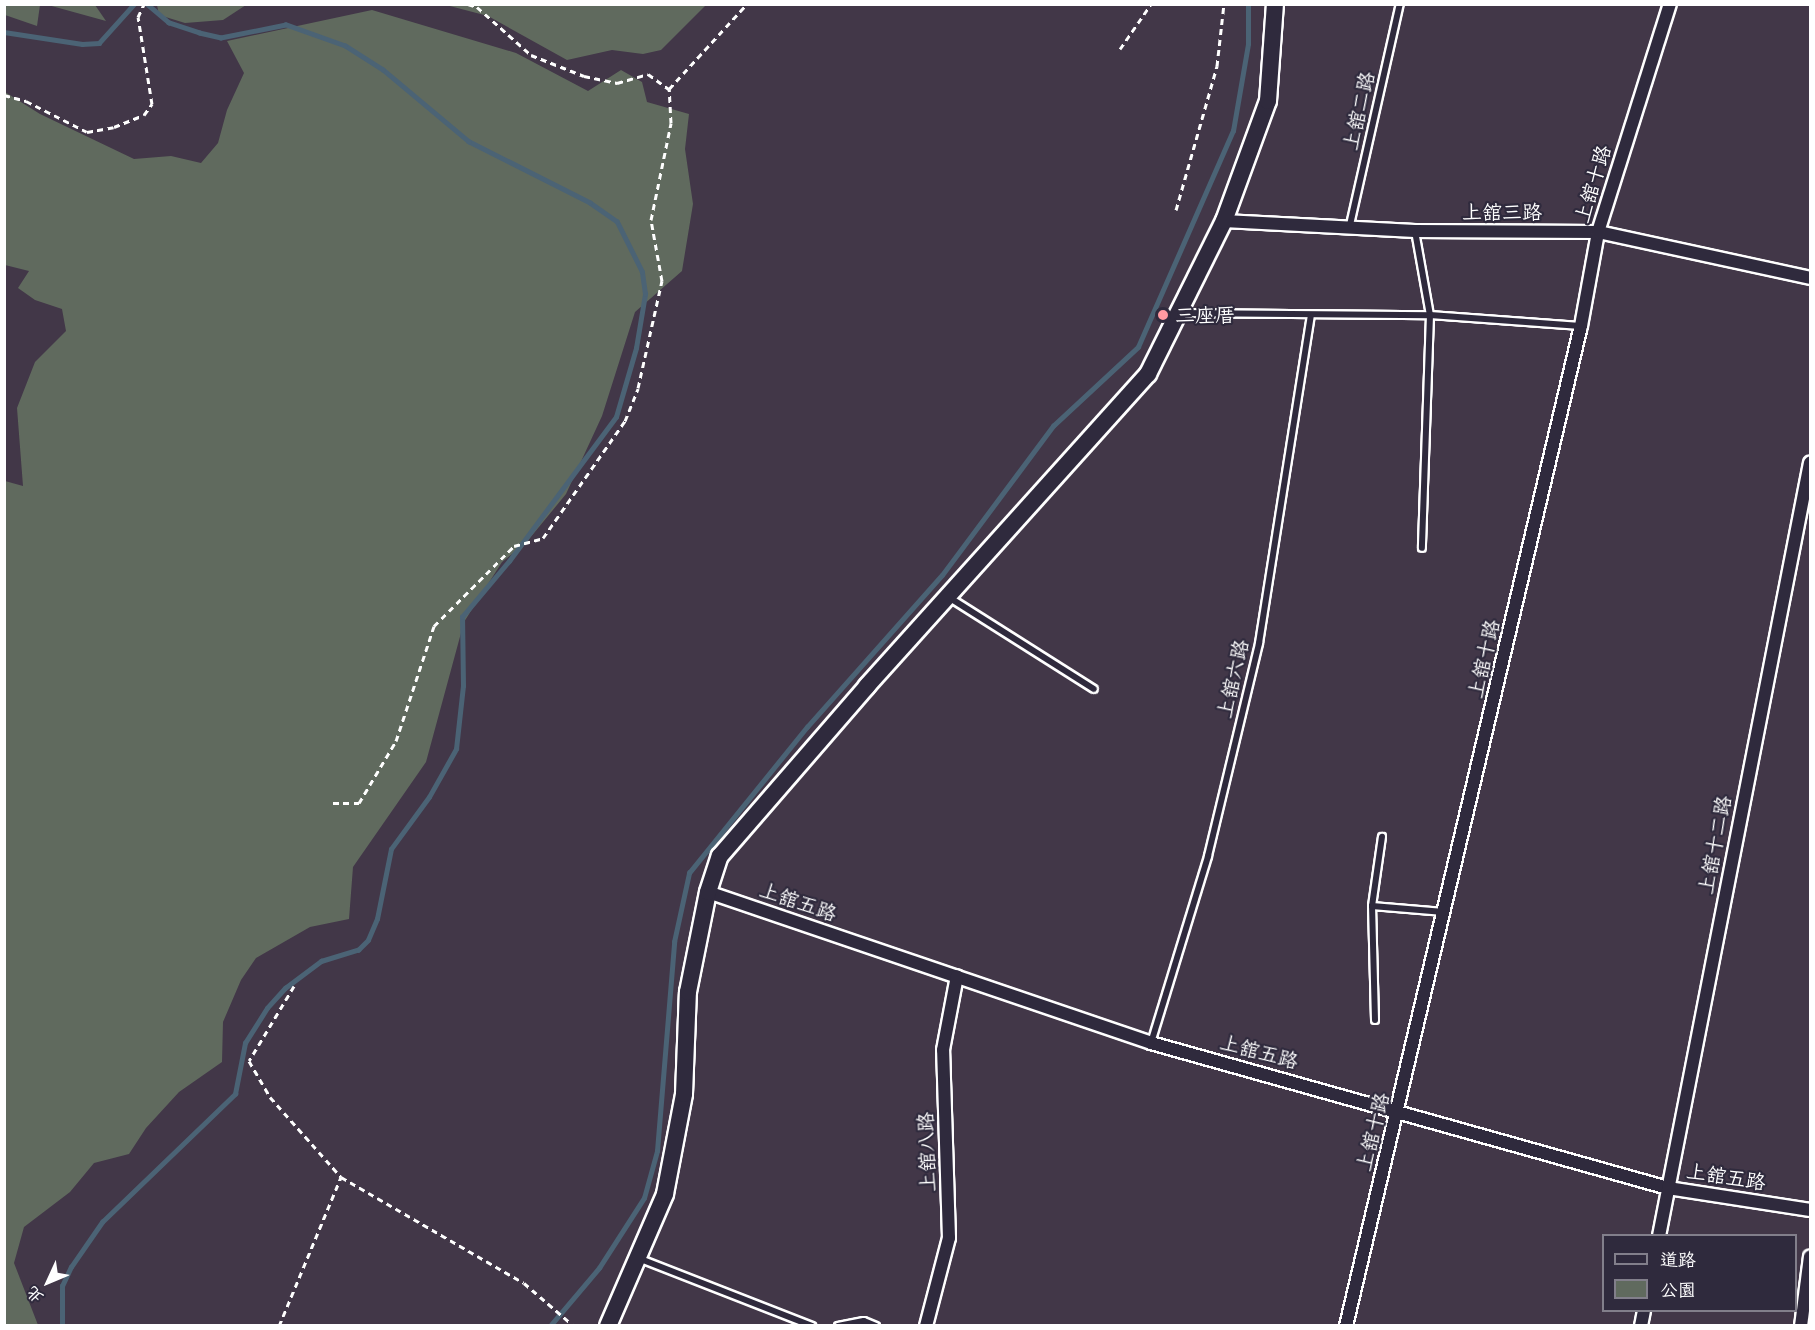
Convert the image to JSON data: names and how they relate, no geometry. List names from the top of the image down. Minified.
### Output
{"streets":{"street":["上舘十路","上舘三路","上舘十二路","上舘五路","上舘八路"],"lane":["上舘二路","上舘六路"]},"crossings":[["上舘二路","上舘三路"],["上舘十路","上舘三路"],["上舘十路","上舘五路"],["上舘六路","上舘五路"],["上舘十二路","上舘五路"],["上舘五路","上舘八路"]],"places":["三座厝"],"legend":["道路","公園"],"north":"bottom left"}
